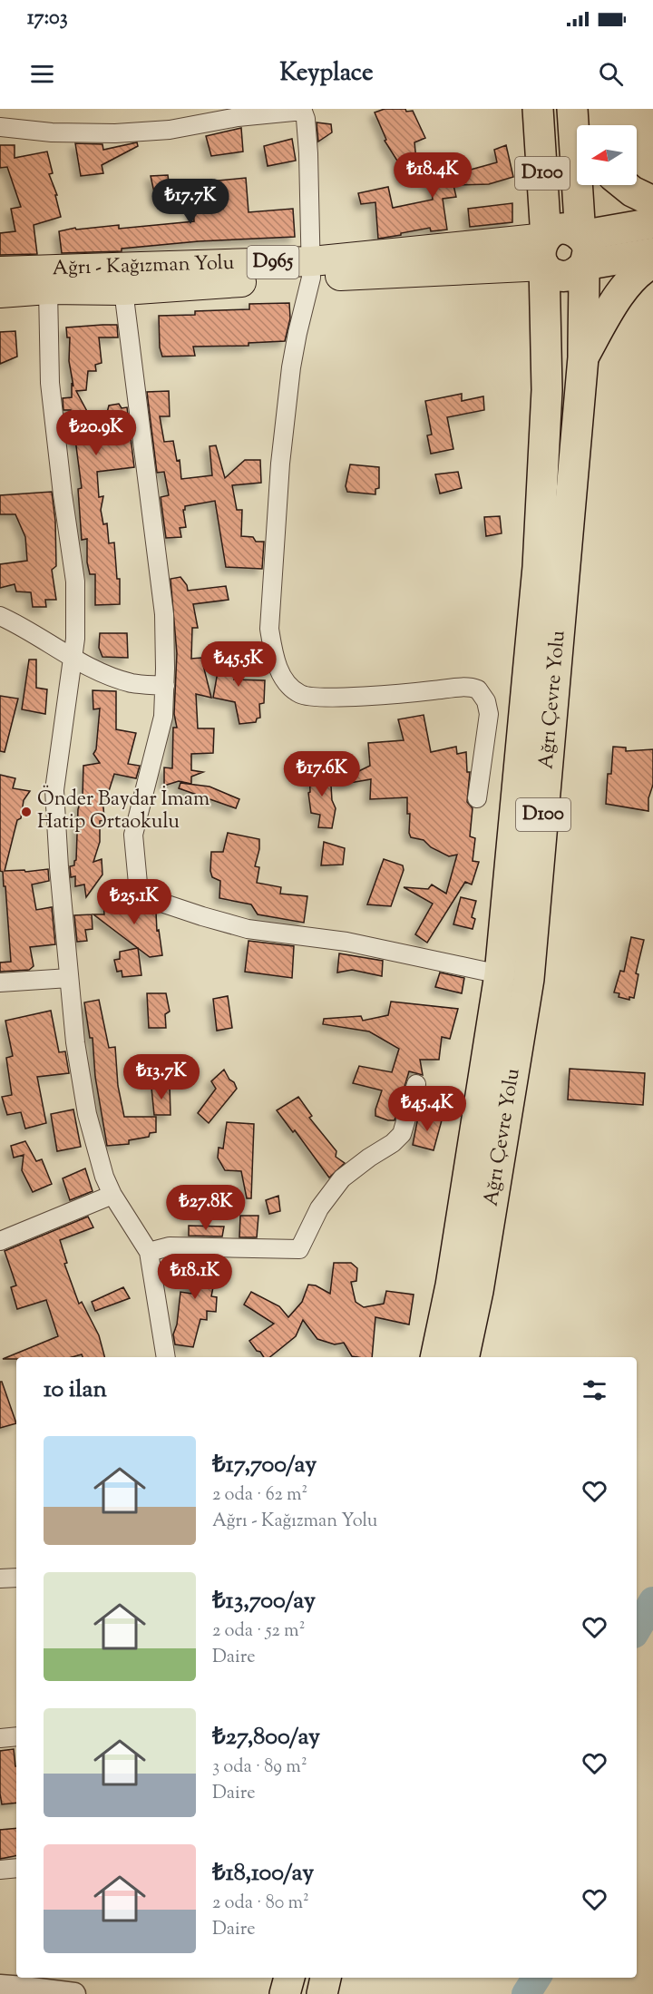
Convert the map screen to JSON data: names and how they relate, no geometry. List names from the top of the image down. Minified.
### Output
{"streets":{"highway":["D100","Ağrı Çevre Yolu"],"main road":["D965","Ağrı - Kağızman Yolu"]},"crossings":[["Ağrı - Kağızman Yolu","Ağrı Çevre Yolu"]],"places":["Önder Baydar İmam Hatip Ortaokulu"],"north":"left","page":{"status":"17:03","header":"Keyplace","price":["₺18.4K","₺17.7K","₺20.9K","₺45.5K","₺17.6K","₺25.1K","₺13.7K","₺45.4K","₺27.8K","₺18.1K"],"heading":"10 ilan","list":[{"name":"₺17,700/ay","note":"2 oda · 62 m² · Ağrı - Kağızman Yolu"},{"name":"₺13,700/ay","note":"2 oda · 52 m² · Daire"},{"name":"₺27,800/ay","note":"3 oda · 89 m² · Daire"},{"name":"₺18,100/ay","note":"2 oda · 80 m² · Daire"}]}}
